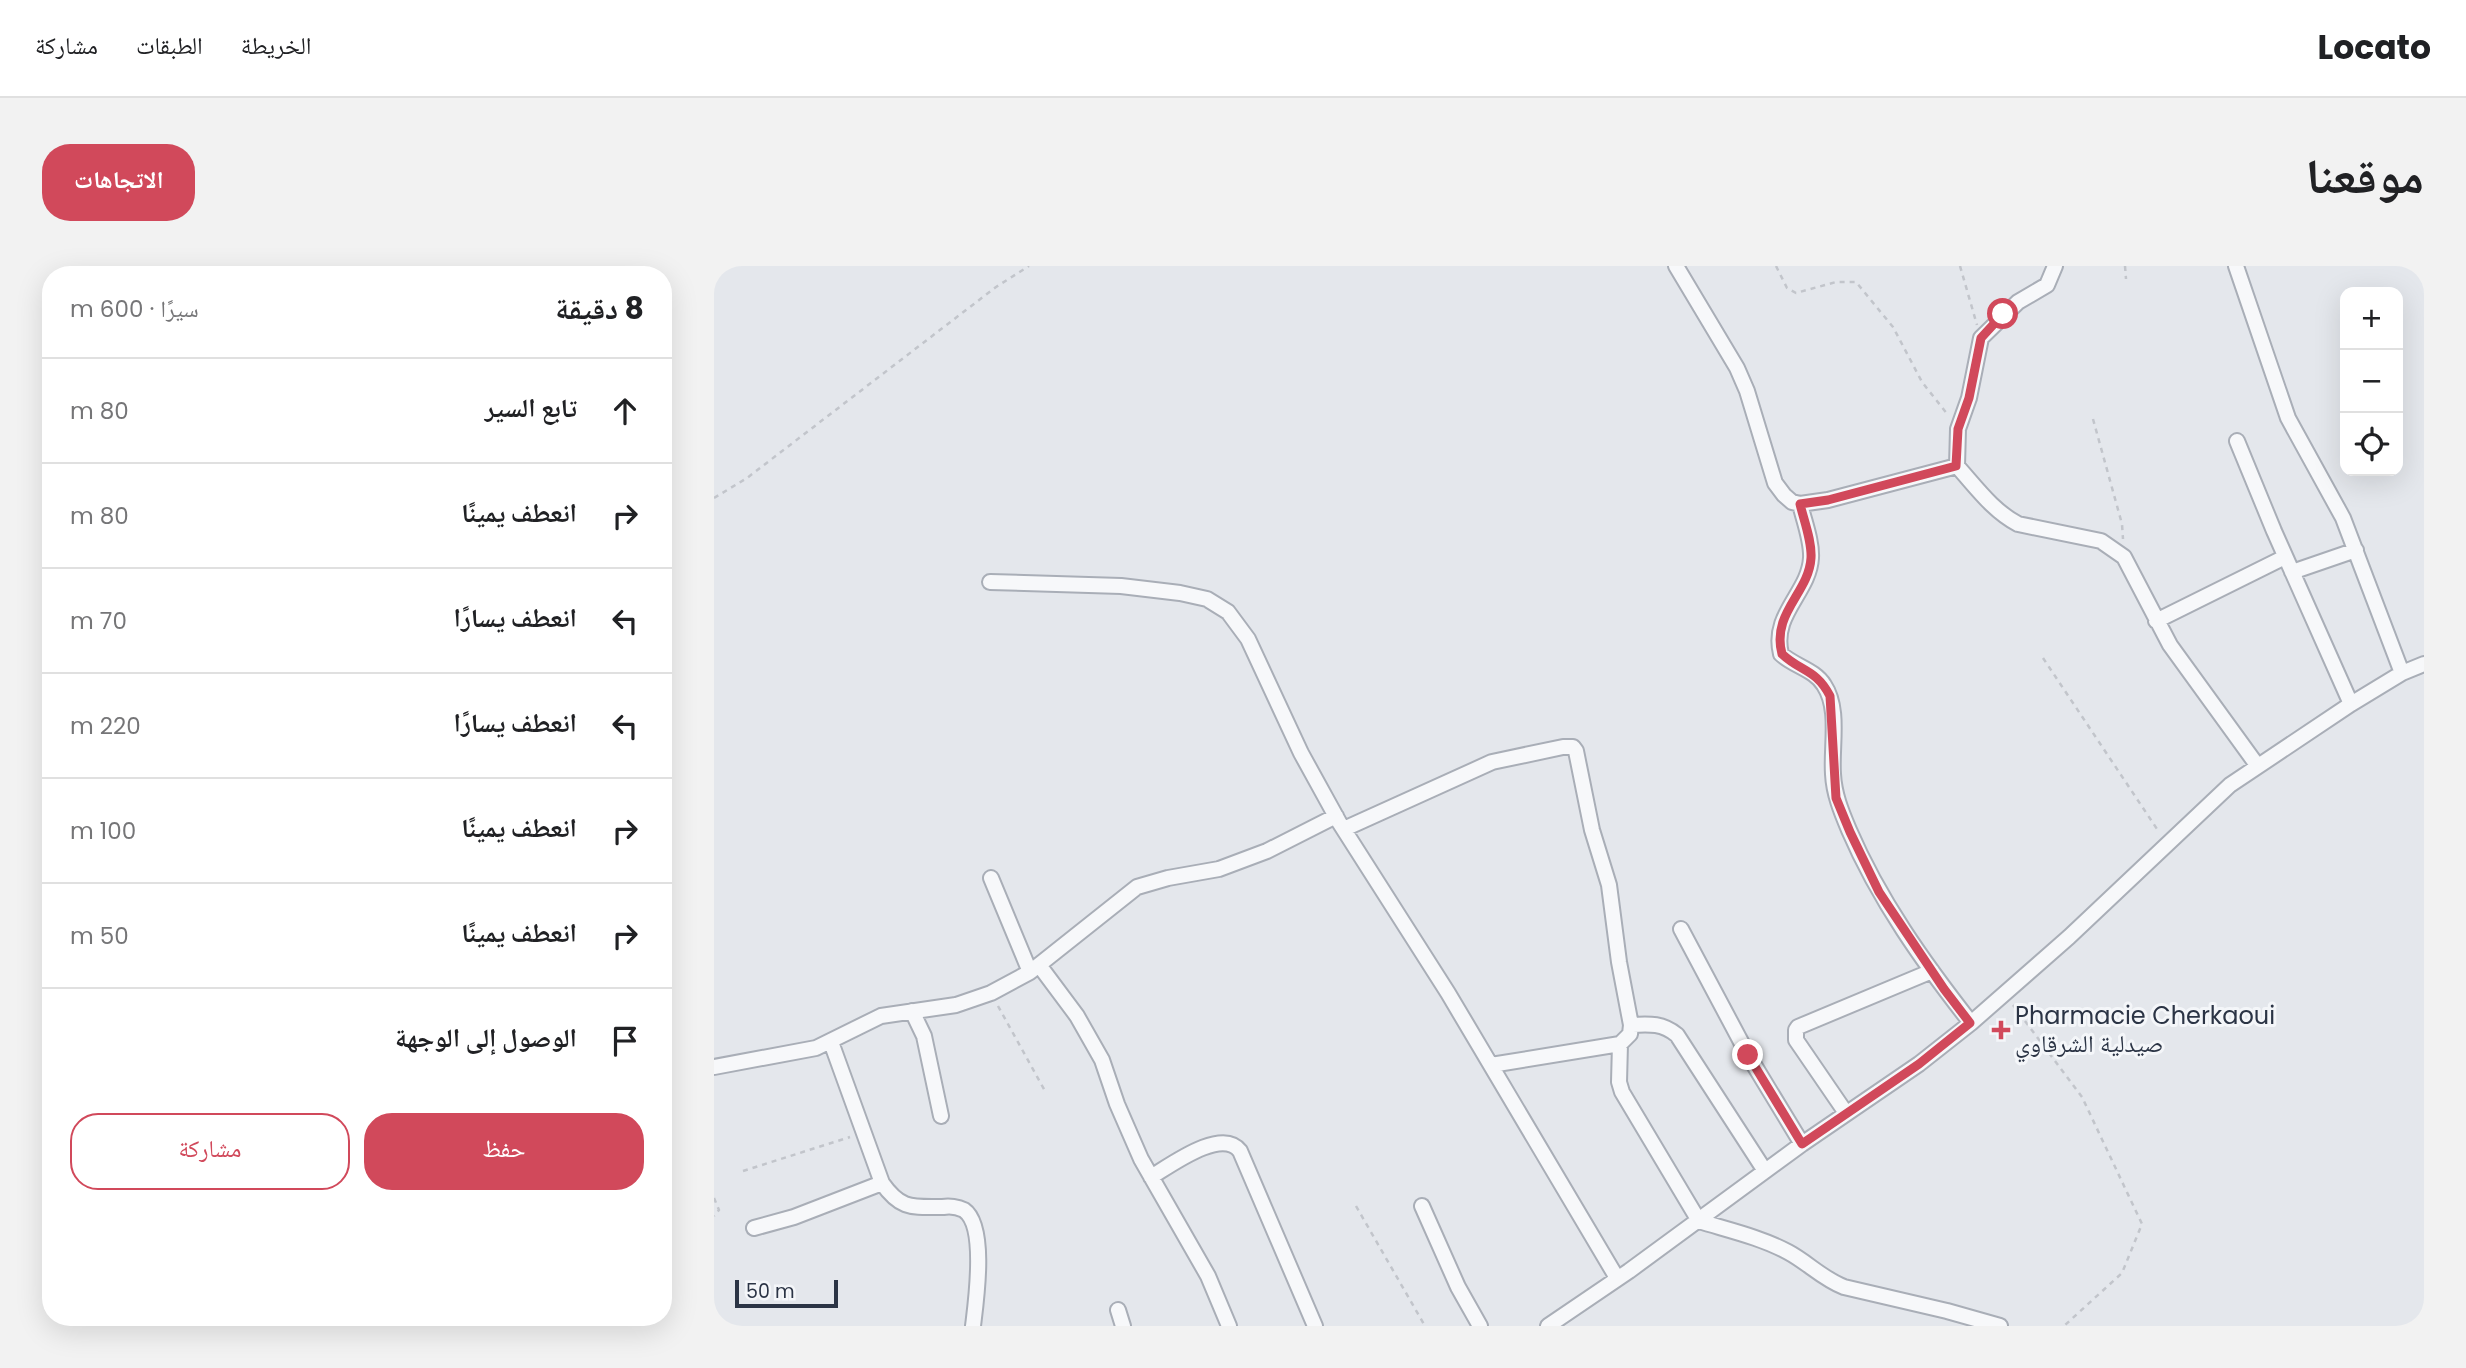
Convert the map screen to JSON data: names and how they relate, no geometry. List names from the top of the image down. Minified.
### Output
{"places":{"health":["Pharmacie Cherkaoui صيدلية الشرقاوي"]},"scale_bar":"50 m","page":{"header":"Locato","nav":["الخريطة","الطبقات","مشاركة"],"title":"موقعنا","buttons":["الاتجاهات",["حفظ","مشاركة"]],"heading":["8 دقيقة","سيرًا · 600 m"],"map_buttons":["+","−"],"list":[["تابع السير","80 m"],["انعطف يمينًا","80 m"],["انعطف يسارًا","70 m"],["انعطف يسارًا","220 m"],["انعطف يمينًا","100 m"],["انعطف يمينًا","50 m"],"الوصول إلى الوجهة"],"scale":"50 m"}}
